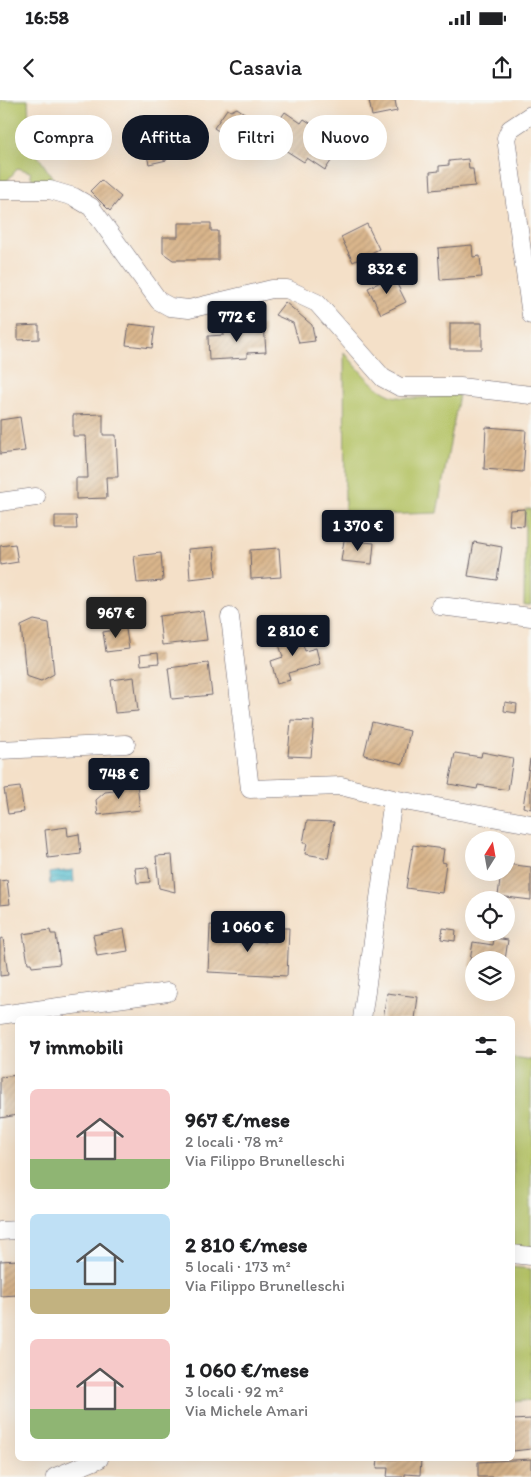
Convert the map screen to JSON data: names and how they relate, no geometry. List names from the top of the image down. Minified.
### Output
{"north":"top","page":{"status":"16:58","header":"Casavia","chip":["Compra","Affitta","Filtri","Nuovo"],"price":["832 €","772 €","1 370 €","967 €","2 810 €","748 €","1 060 €"],"heading":"7 immobili","list":[{"name":"967 €/mese","note":"2 locali · 78 m² · Via Filippo Brunelleschi"},{"name":"2 810 €/mese","note":"5 locali · 173 m² · Via Filippo Brunelleschi"},{"name":"1 060 €/mese","note":"3 locali · 92 m² · Via Michele Amari"}]}}
